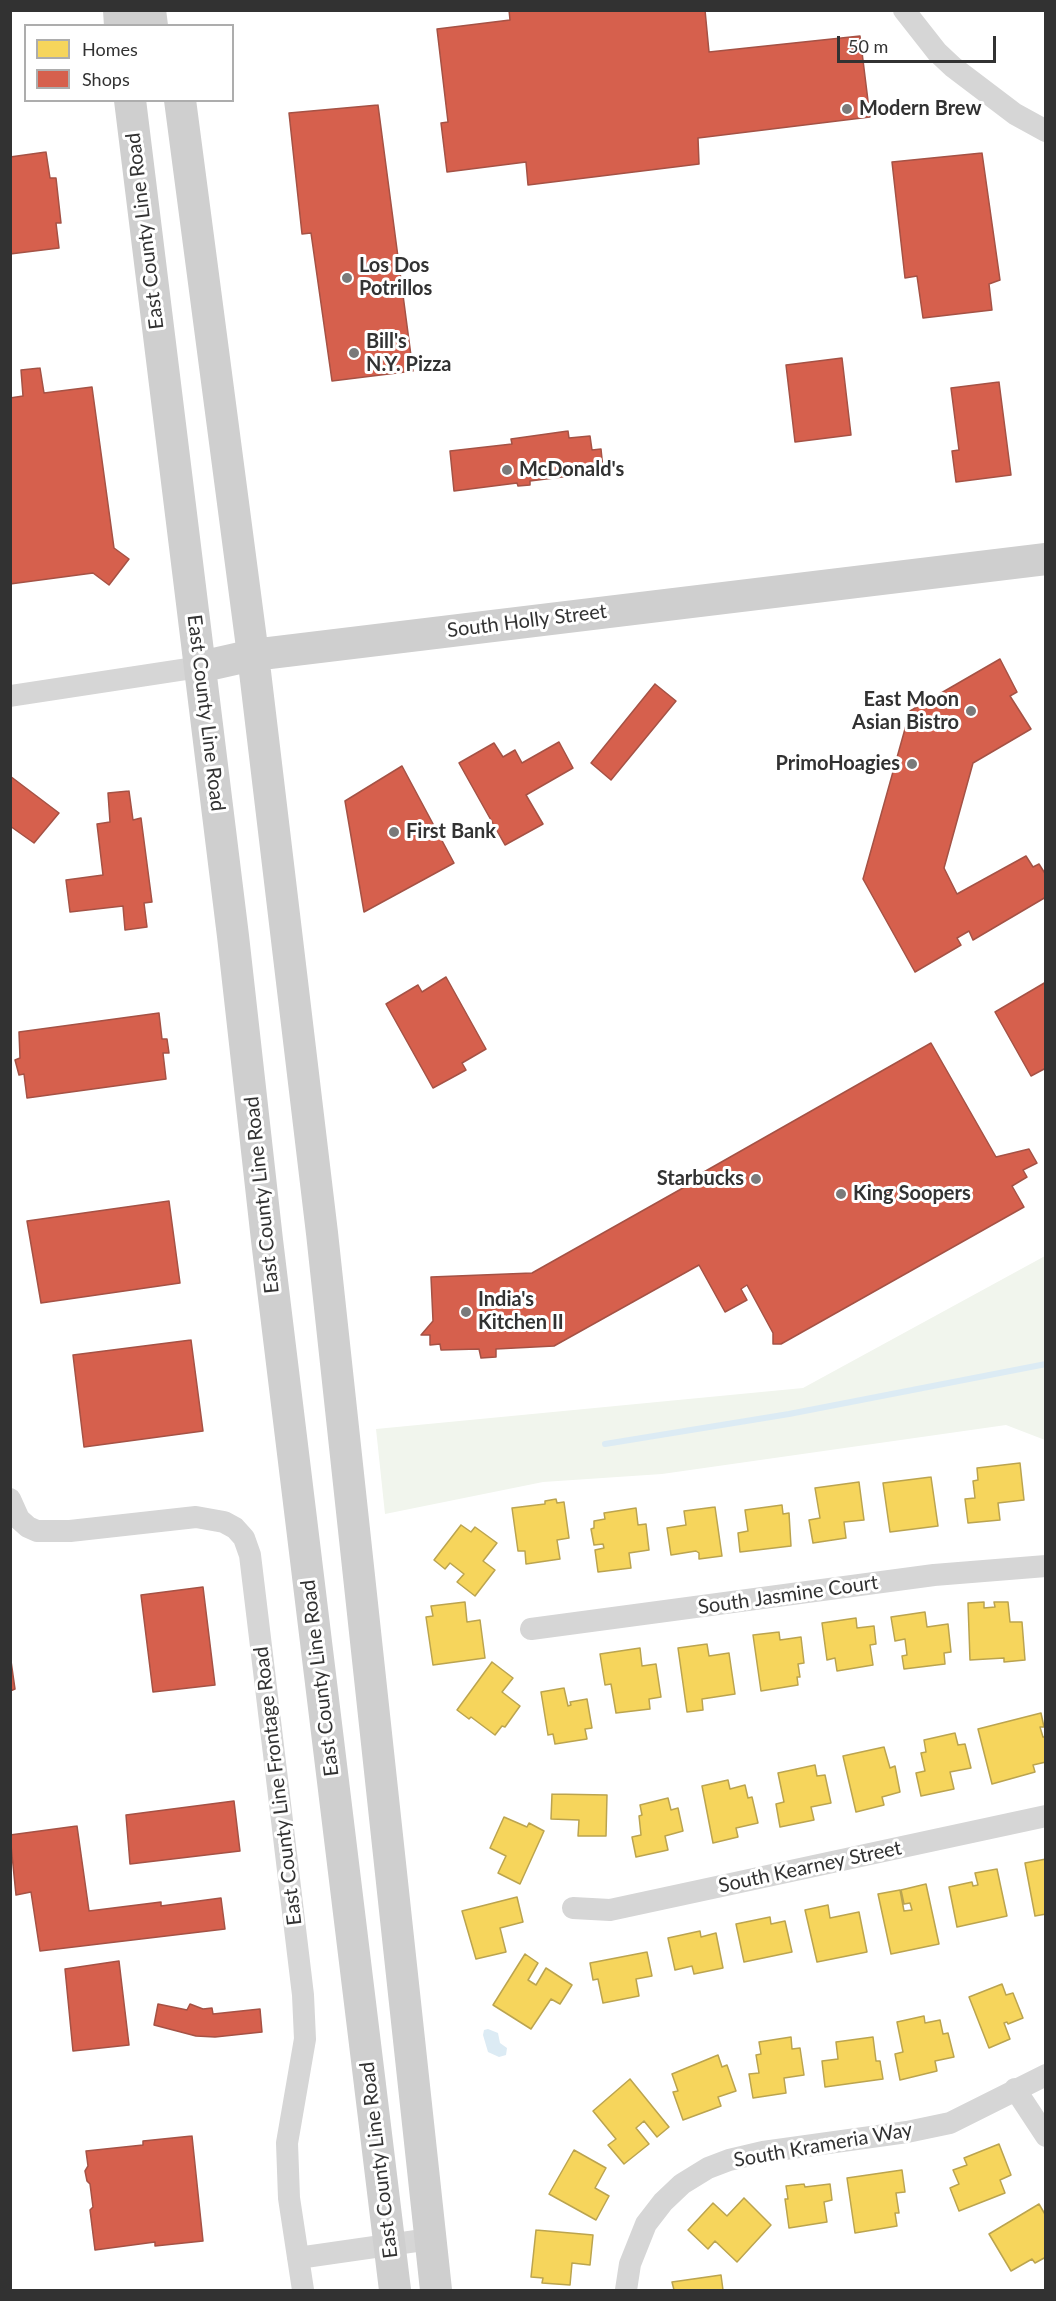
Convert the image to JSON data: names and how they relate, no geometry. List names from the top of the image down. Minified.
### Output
{"streets":{"main road":["East County Line Road","South Holly Street"],"street":["South Jasmine Court","East County Line Frontage Road","South Kearney Street","South Krameria Way"]},"crossings":[["East County Line Road","South Holly Street"]],"places":["Modern Brew","Los Dos Potrillos","Bill's N.Y. Pizza","McDonald's","East Moon Asian Bistro","PrimoHoagies","First Bank","Starbucks","King Soopers","India's Kitchen II"],"legend":["Homes","Shops"],"scale_bar":"50 m"}
